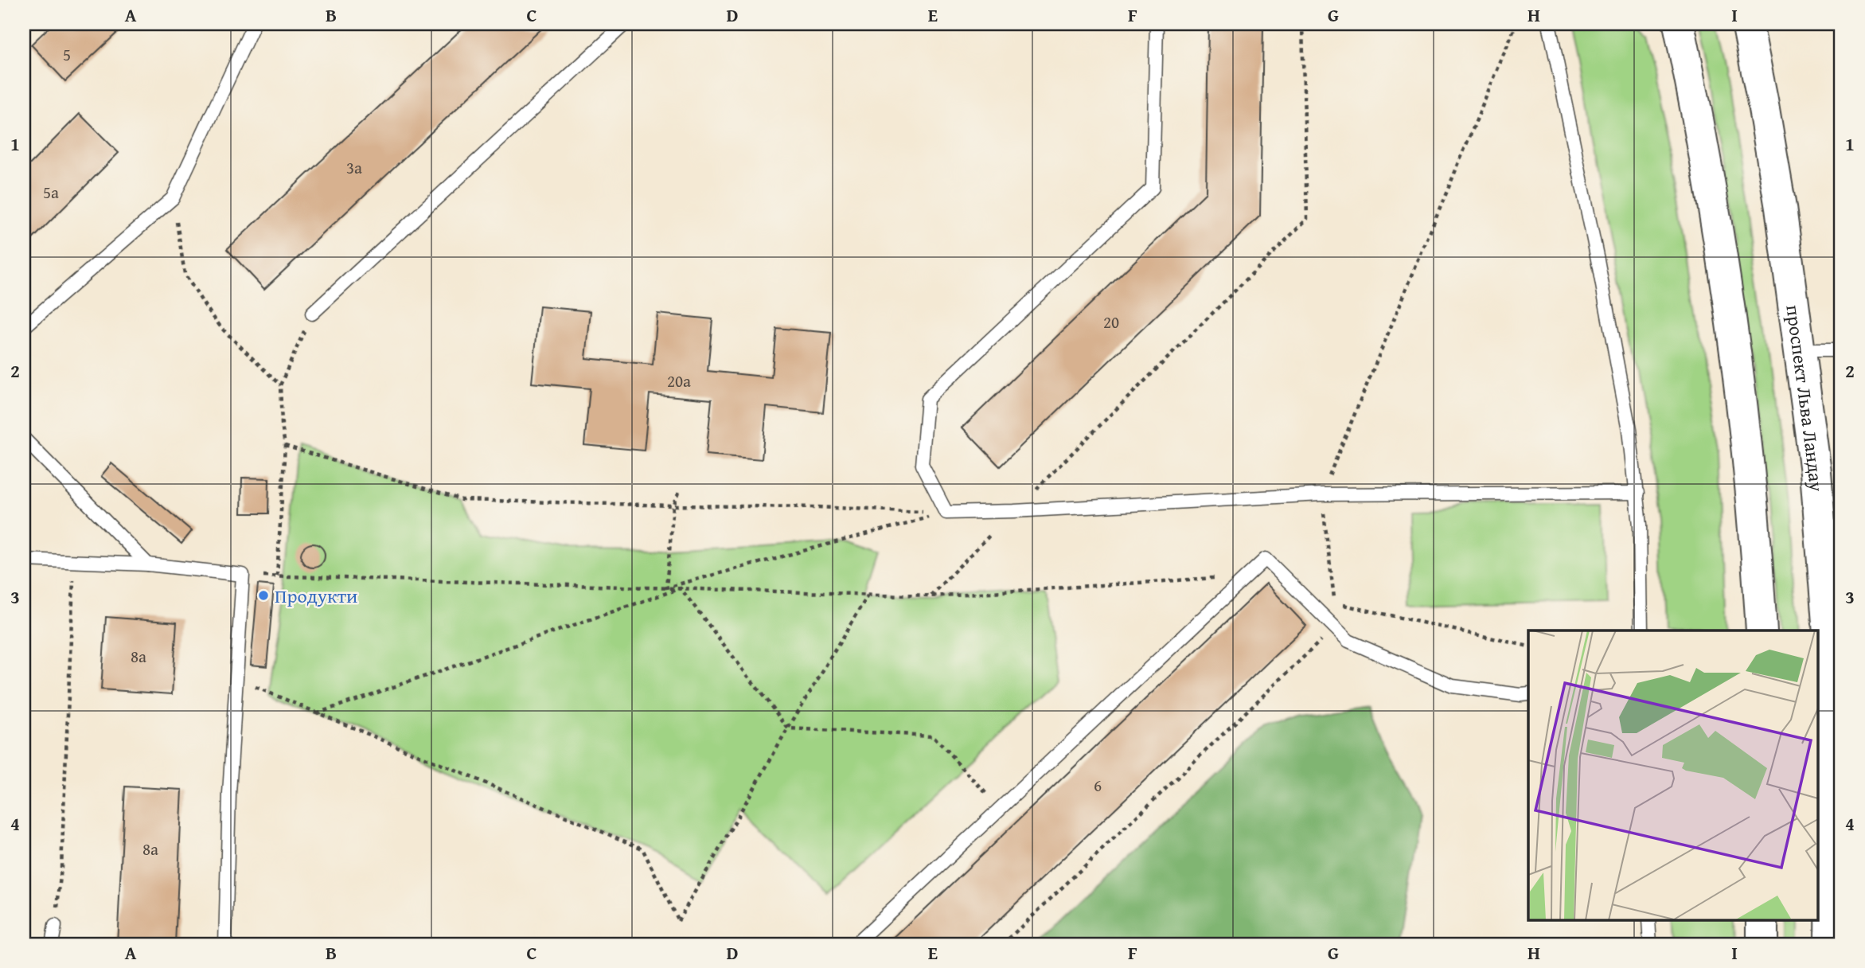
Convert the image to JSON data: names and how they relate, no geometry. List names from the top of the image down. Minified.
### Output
{"streets":{"main road":["проспект Льва Ландау"]},"places":["Продукти"],"house_numbers":["5","3а","5а","20","20а","8а","6","8а"],"grid":{"columns":["A","B","C","D","E","F","G","H","I"],"rows":["1","2","3","4"]}}
